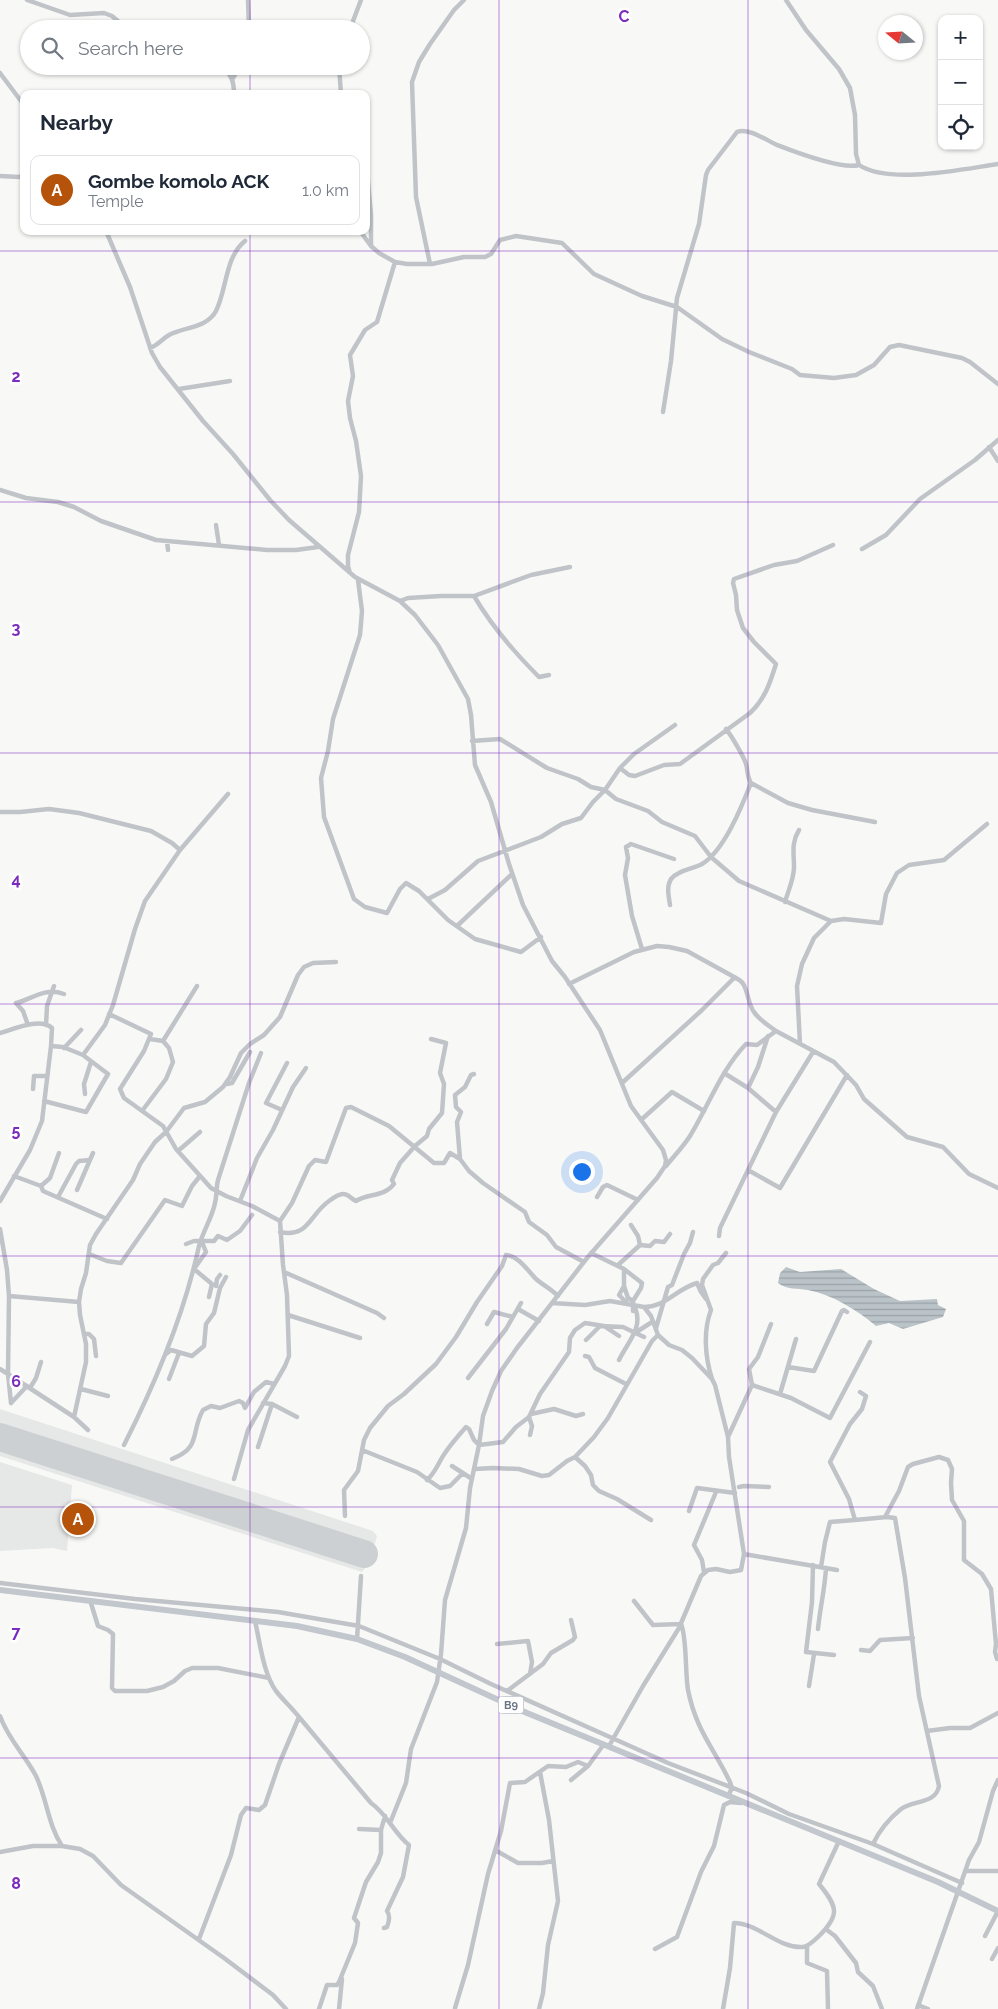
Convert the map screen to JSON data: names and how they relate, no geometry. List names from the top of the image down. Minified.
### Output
{"streets":{"highway":["B9"]},"north":"left","page":{"map_buttons":["+","−"],"search":"Search here","heading":"Nearby","list":[{"mark":"A","name":"Gombe komolo ACK","note":"Temple","value":"1.0 km"}],"pins":"A"},"grid":{"columns":["C"],"rows":["2","3","4","5","6","7","8"]}}
